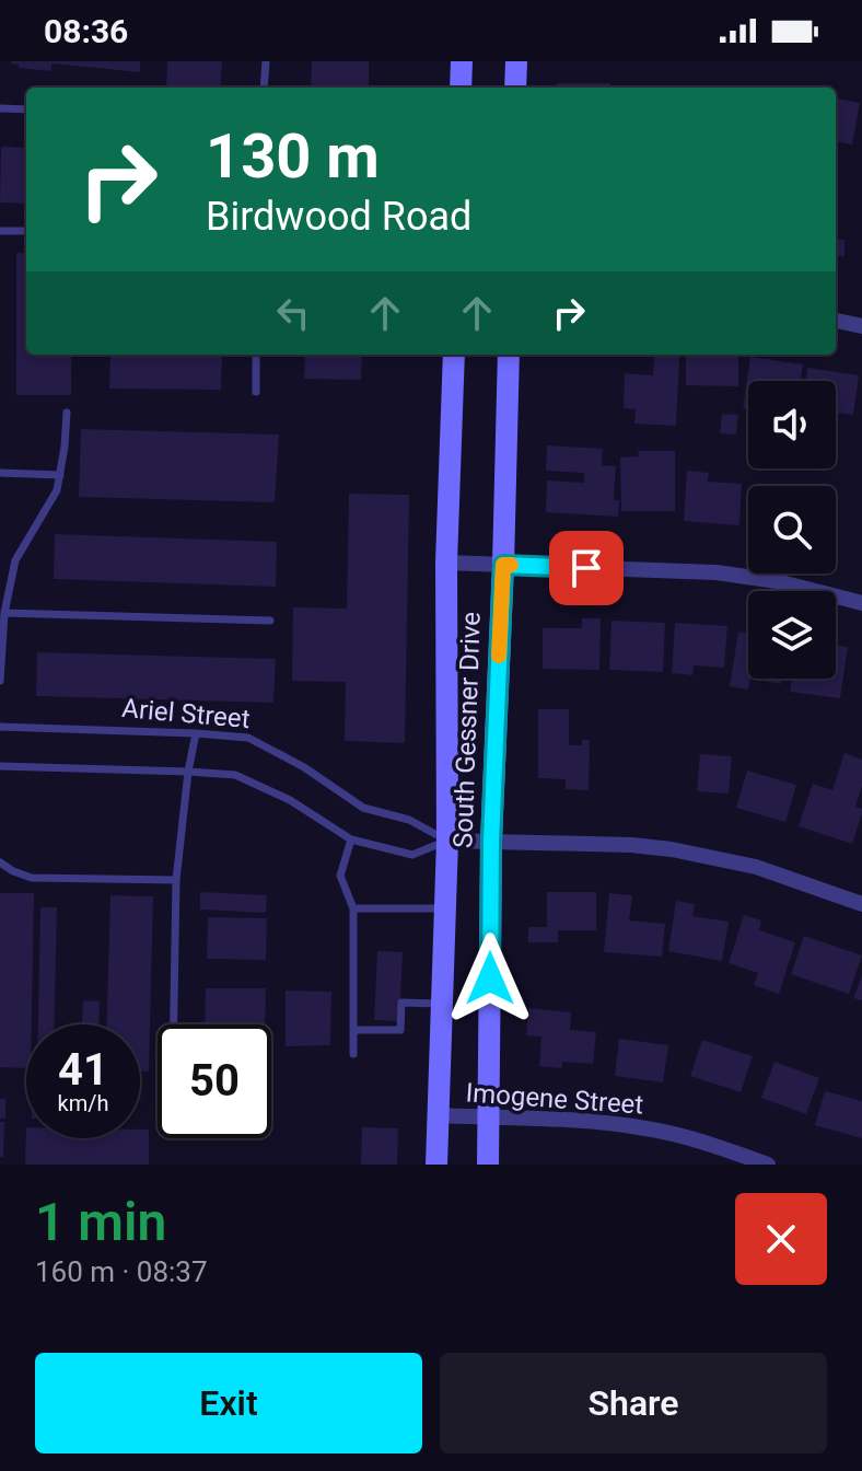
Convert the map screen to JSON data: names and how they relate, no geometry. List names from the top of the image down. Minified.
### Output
{"streets":{"main road":["South Gessner Drive"],"street":["Ariel Street","Imogene Street"]},"crossings":[["Ariel Street","South Gessner Drive"],["South Gessner Drive","Imogene Street"]],"page":{"status":"08:36","turn":["130 m","Birdwood Road"],"speed":"41 km/h","limit":"50","heading":["1 min","160 m · 08:37"],"buttons":["Exit","Share"]}}
